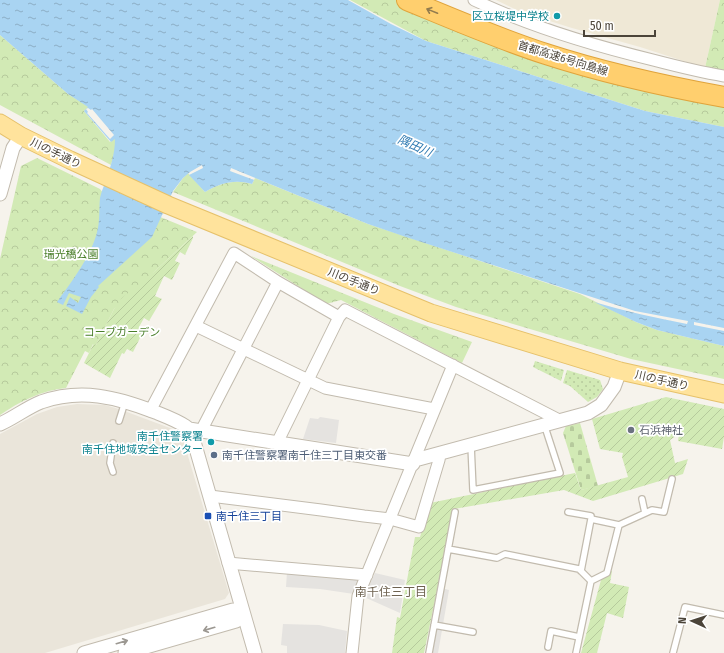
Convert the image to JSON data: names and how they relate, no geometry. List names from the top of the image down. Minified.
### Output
{"streets":{"highway":["首都高速6号向島線"],"main road":["川の手通り"]},"districts":["南千住三丁目"],"water":["隅田川"],"parks":["瑞光橋公園","コーブガーデン"],"places":{"other":["区立桜堤中学校","石浜神社","南千住警察署 南千住地域安全センター","南千住警察署南千住三丁目東交番"],"transit":["南千住三丁目"]},"scale_bar":"50 m","north":"left"}
